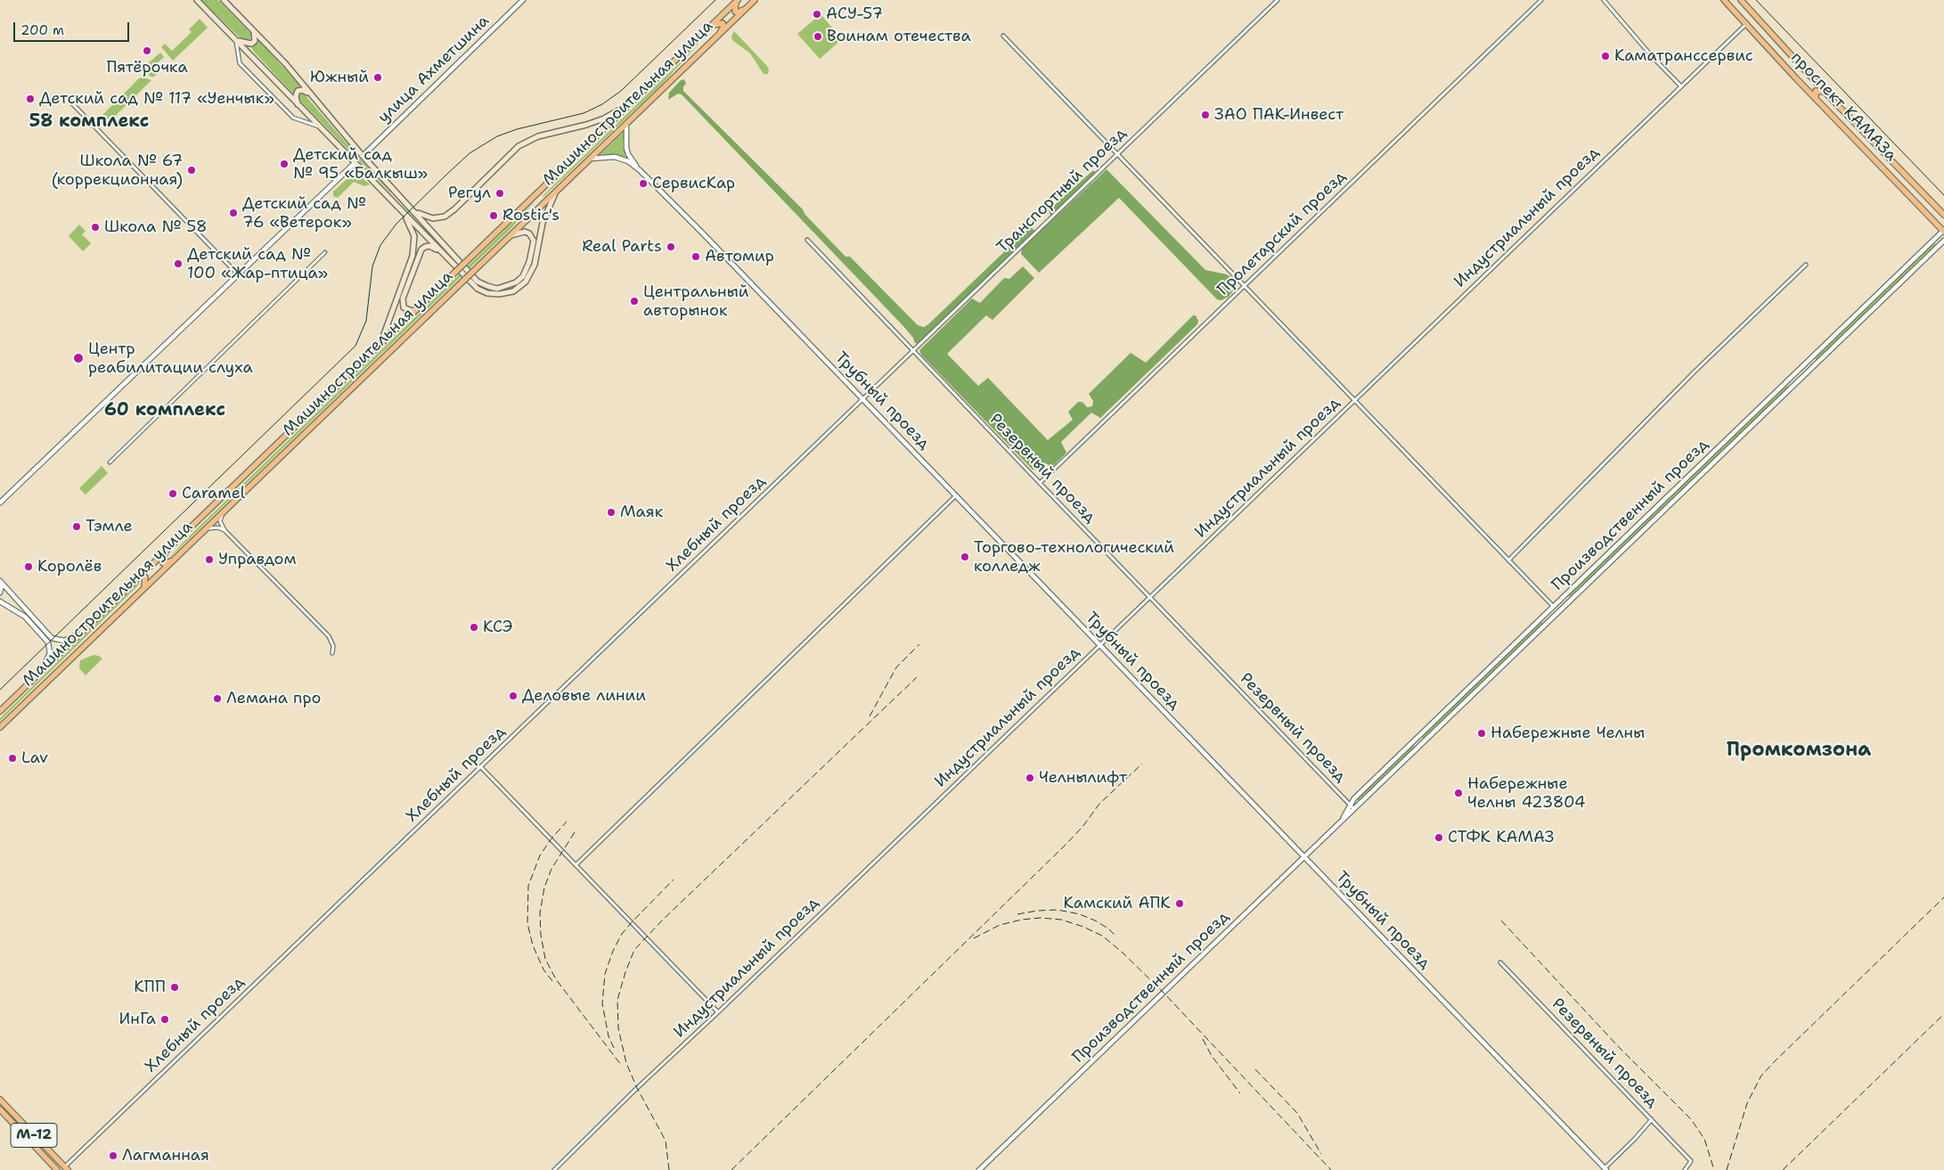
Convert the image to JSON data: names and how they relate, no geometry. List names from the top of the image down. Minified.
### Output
{"streets":{"main road":["Машиностроительная улица","проспект КАМАЗа","М-12"],"street":["улица Ахметшина","Транспортный проезд","Индустриальный проезд","Пролетарский проезд","Трубный проезд","Резервный проезд","Производственный проезд","Хлебный проезд"]},"crossings":[["проспект КАМАЗа","Индустриальный проезд"],["проспект КАМАЗа","Производственный проезд"],["Транспортный проезд","Трубный проезд"],["Транспортный проезд","Резервный проезд"],["Транспортный проезд","Хлебный проезд"],["Индустриальный проезд","Трубный проезд"],["Индустриальный проезд","Резервный проезд"],["Пролетарский проезд","Резервный проезд"],["Трубный проезд","Производственный проезд"],["Трубный проезд","Хлебный проезд"],["Резервный проезд","Производственный проезд"],["Хлебный проезд","М-12"]],"districts":["58 комплекс","60 комплекс","Промкомзона"],"places":["АСУ-57","Воинам отечества","Пятёрочка","Каматранссервис","Южный","Детский сад № 117 «Уенчык»","ЗАО ПАК-Инвест","Детский сад № 95 «Балкыш»","Школа № 67 (коррекционная)","СервисКар","Регул","Детский сад № 76 «Ветерок»","Rostic's","Школа № 58","Real Parts","Автомир","Детский сад № 100 «Жар-птица»","Центральный авторынок","Центр реабилитации слуха","Caramel","Маяк","Тэмле","Торгово-технологический колледж","Управдом","Королёв","КСЭ","Деловые линии","Лемана про","Набережные Челны","Lav","Челнылифт","Набережные Челны 423804","СТФК КАМАЗ","Камский АПК","КПП","ИнГа","Лагманная"],"scale_bar":"200 m"}
